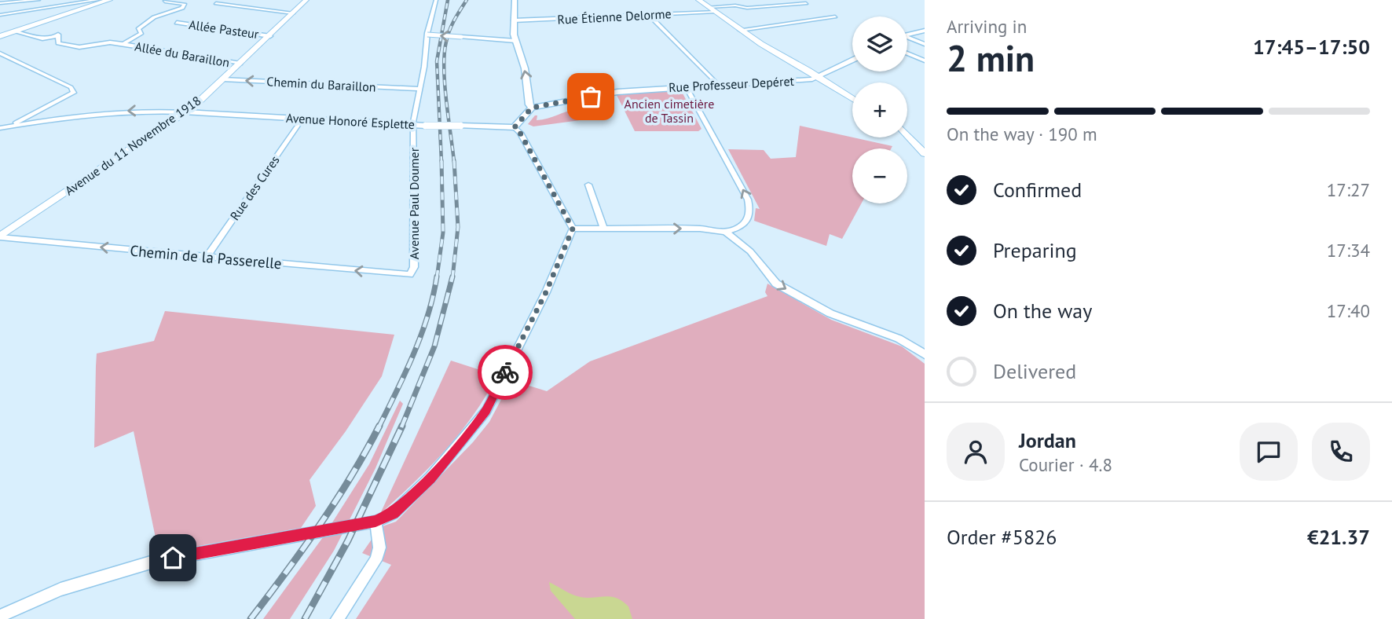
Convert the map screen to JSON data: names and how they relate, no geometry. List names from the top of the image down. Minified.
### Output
{"streets":{"main road":["Avenue du 11 Novembre 1918"],"street":["Rue Étienne Delorme","Allée Pasteur","Allée du Baraillon","Chemin du Baraillon","Rue Professeur Depéret","Avenue Honoré Esplette","Rue des Cures","Avenue Paul Doumer","Chemin de la Passerelle"]},"crossings":[["Allée Pasteur","Avenue du 11 Novembre 1918"],["Allée du Baraillon","Avenue du 11 Novembre 1918"],["Chemin du Baraillon","Avenue du 11 Novembre 1918"],["Chemin du Baraillon","Avenue Paul Doumer"],["Avenue Honoré Esplette","Avenue du 11 Novembre 1918"],["Avenue Honoré Esplette","Rue des Cures"],["Avenue Honoré Esplette","Avenue Paul Doumer"],["Avenue du 11 Novembre 1918","Chemin de la Passerelle"],["Rue des Cures","Chemin de la Passerelle"],["Avenue Paul Doumer","Chemin de la Passerelle"]],"one_way":["Chemin de la Passerelle"],"parks":["Ancien cimetière de Tassin"],"page":{"heading":["2 min","Arriving in","17:45–17:50"],"panel":["Jordan","Courier · 4.8","Order #5826","€21.37"],"map_buttons":["+","−"],"bar":"On the way · 190 m","list":[["Confirmed","17:27"],["Preparing","17:34"],["On the way","17:40"],"Delivered"]}}
